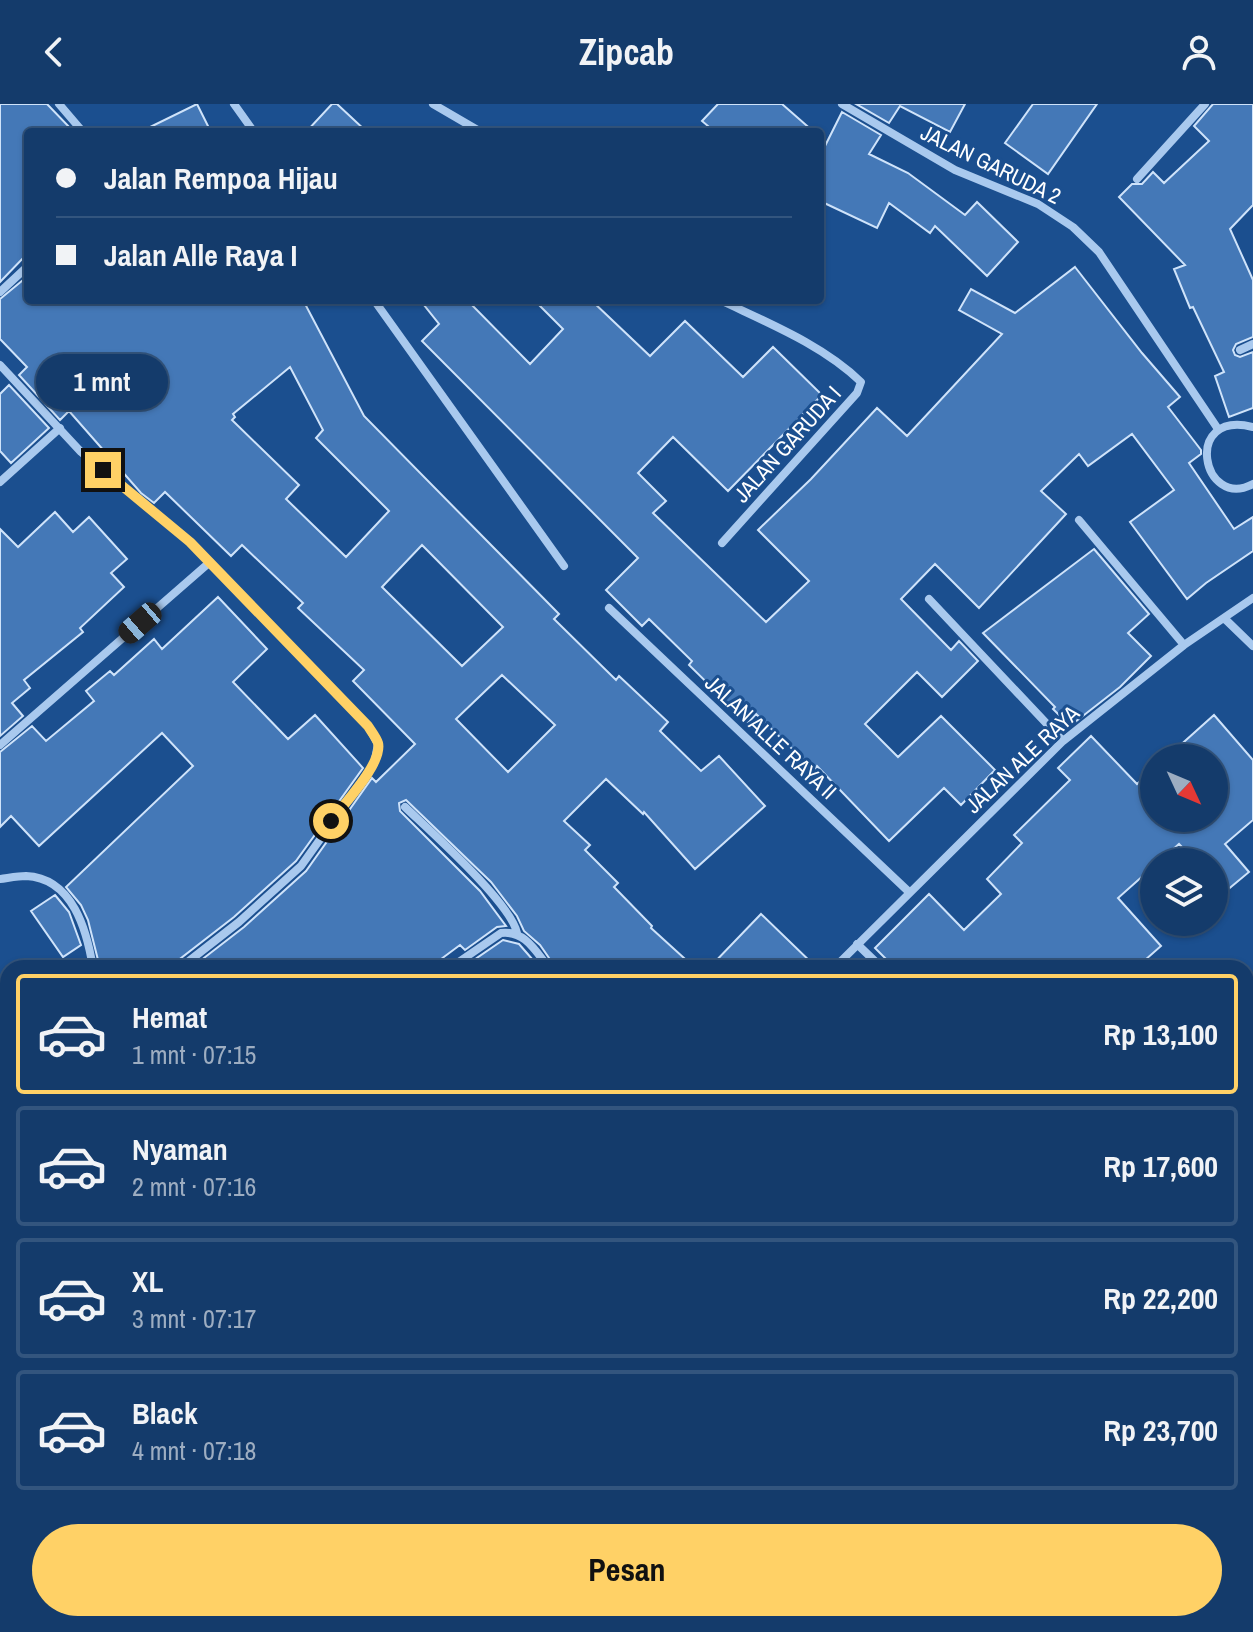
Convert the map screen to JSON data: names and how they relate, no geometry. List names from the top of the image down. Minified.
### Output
{"streets":{"street":["JALAN GARUDA 2","JALAN GARUDA I","JALAN ALLE RAYA II","JALAN ALE RAYA"]},"crossings":[["JALAN ALLE RAYA II","JALAN ALE RAYA"]],"north":"bottom right","page":{"header":"Zipcab","banner":["Jalan Rempoa Hijau","Jalan Alle Raya I"],"bubble":"1 mnt","list":[{"name":"Hemat","note":"1 mnt · 07:15","value":"Rp 13,100"},{"name":"Nyaman","note":"2 mnt · 07:16","value":"Rp 17,600"},{"name":"XL","note":"3 mnt · 07:17","value":"Rp 22,200"},{"name":"Black","note":"4 mnt · 07:18","value":"Rp 23,700"}],"buttons":"Pesan"}}
